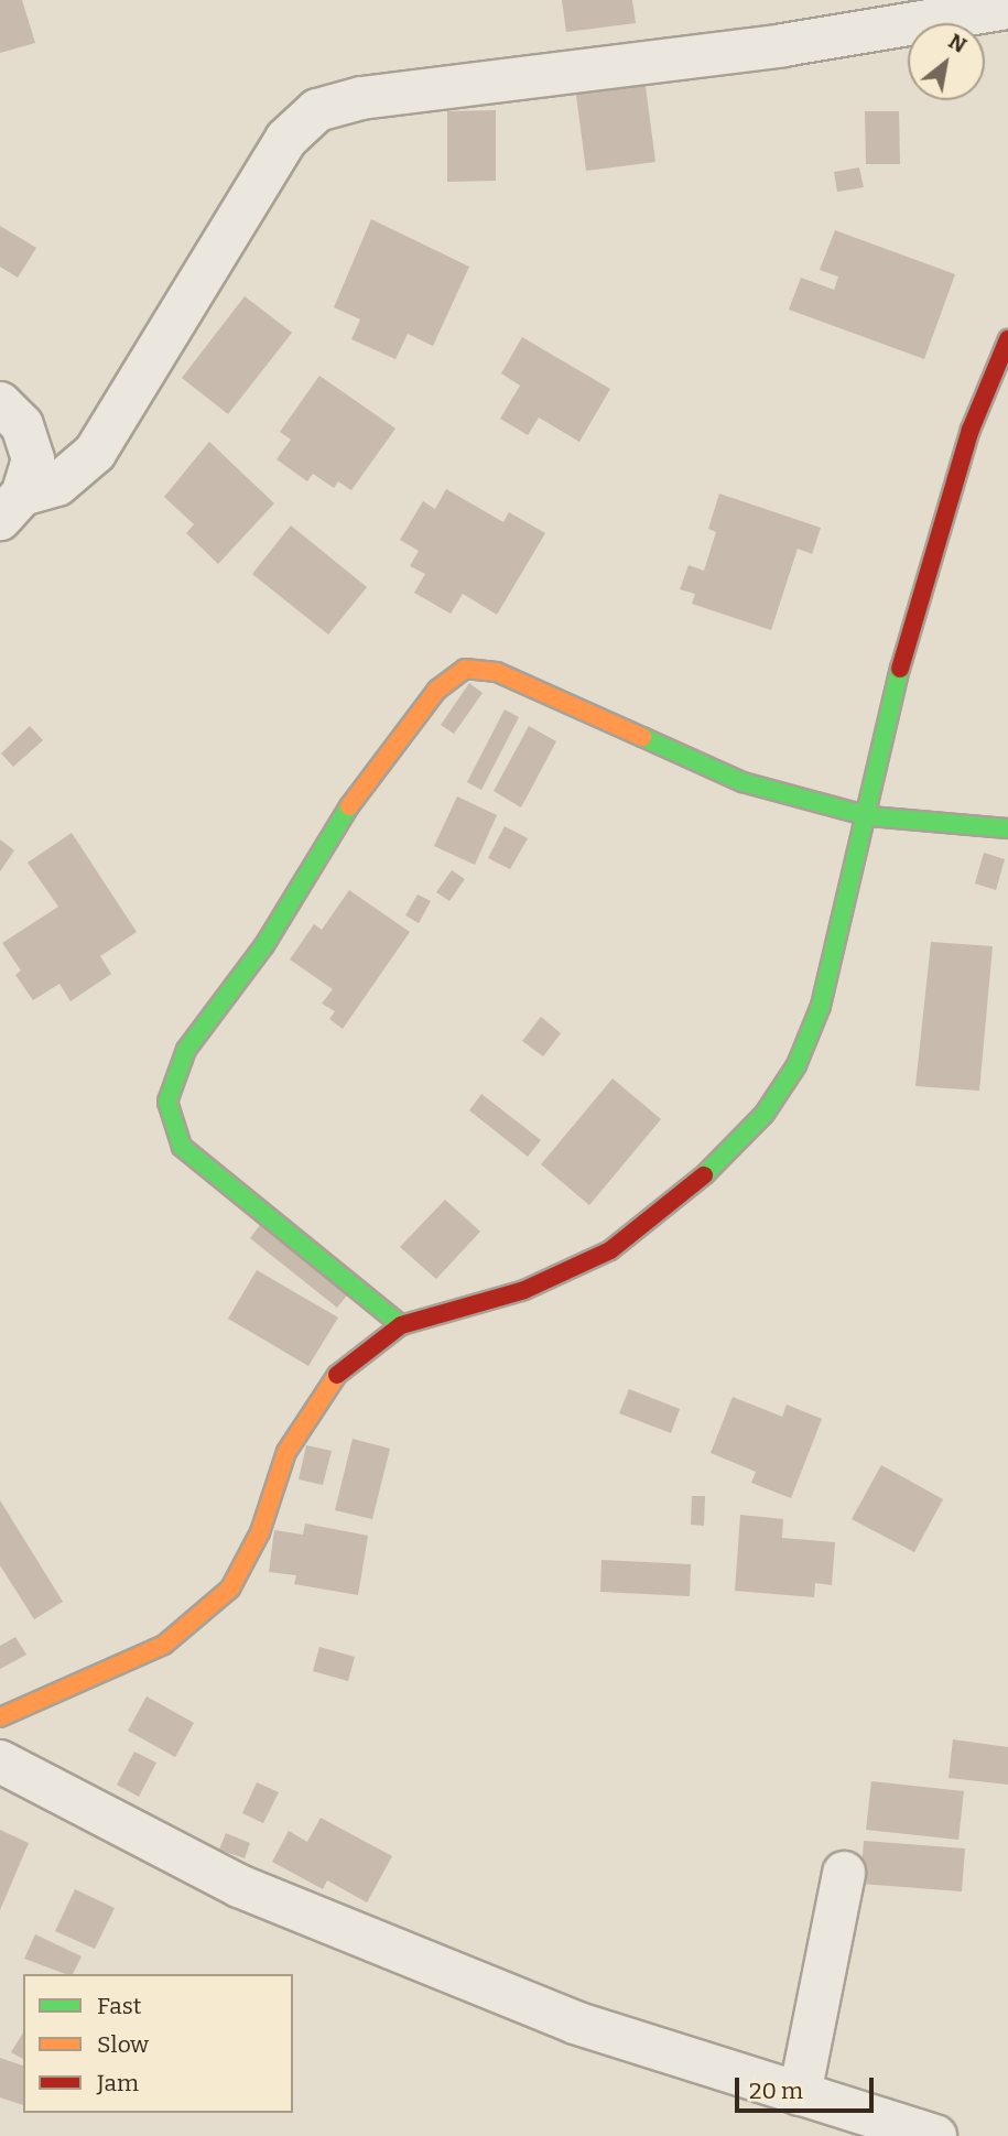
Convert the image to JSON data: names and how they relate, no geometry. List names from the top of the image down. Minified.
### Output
{"legend":["Fast","Slow","Jam"],"scale_bar":"20 m","north":"top right"}
